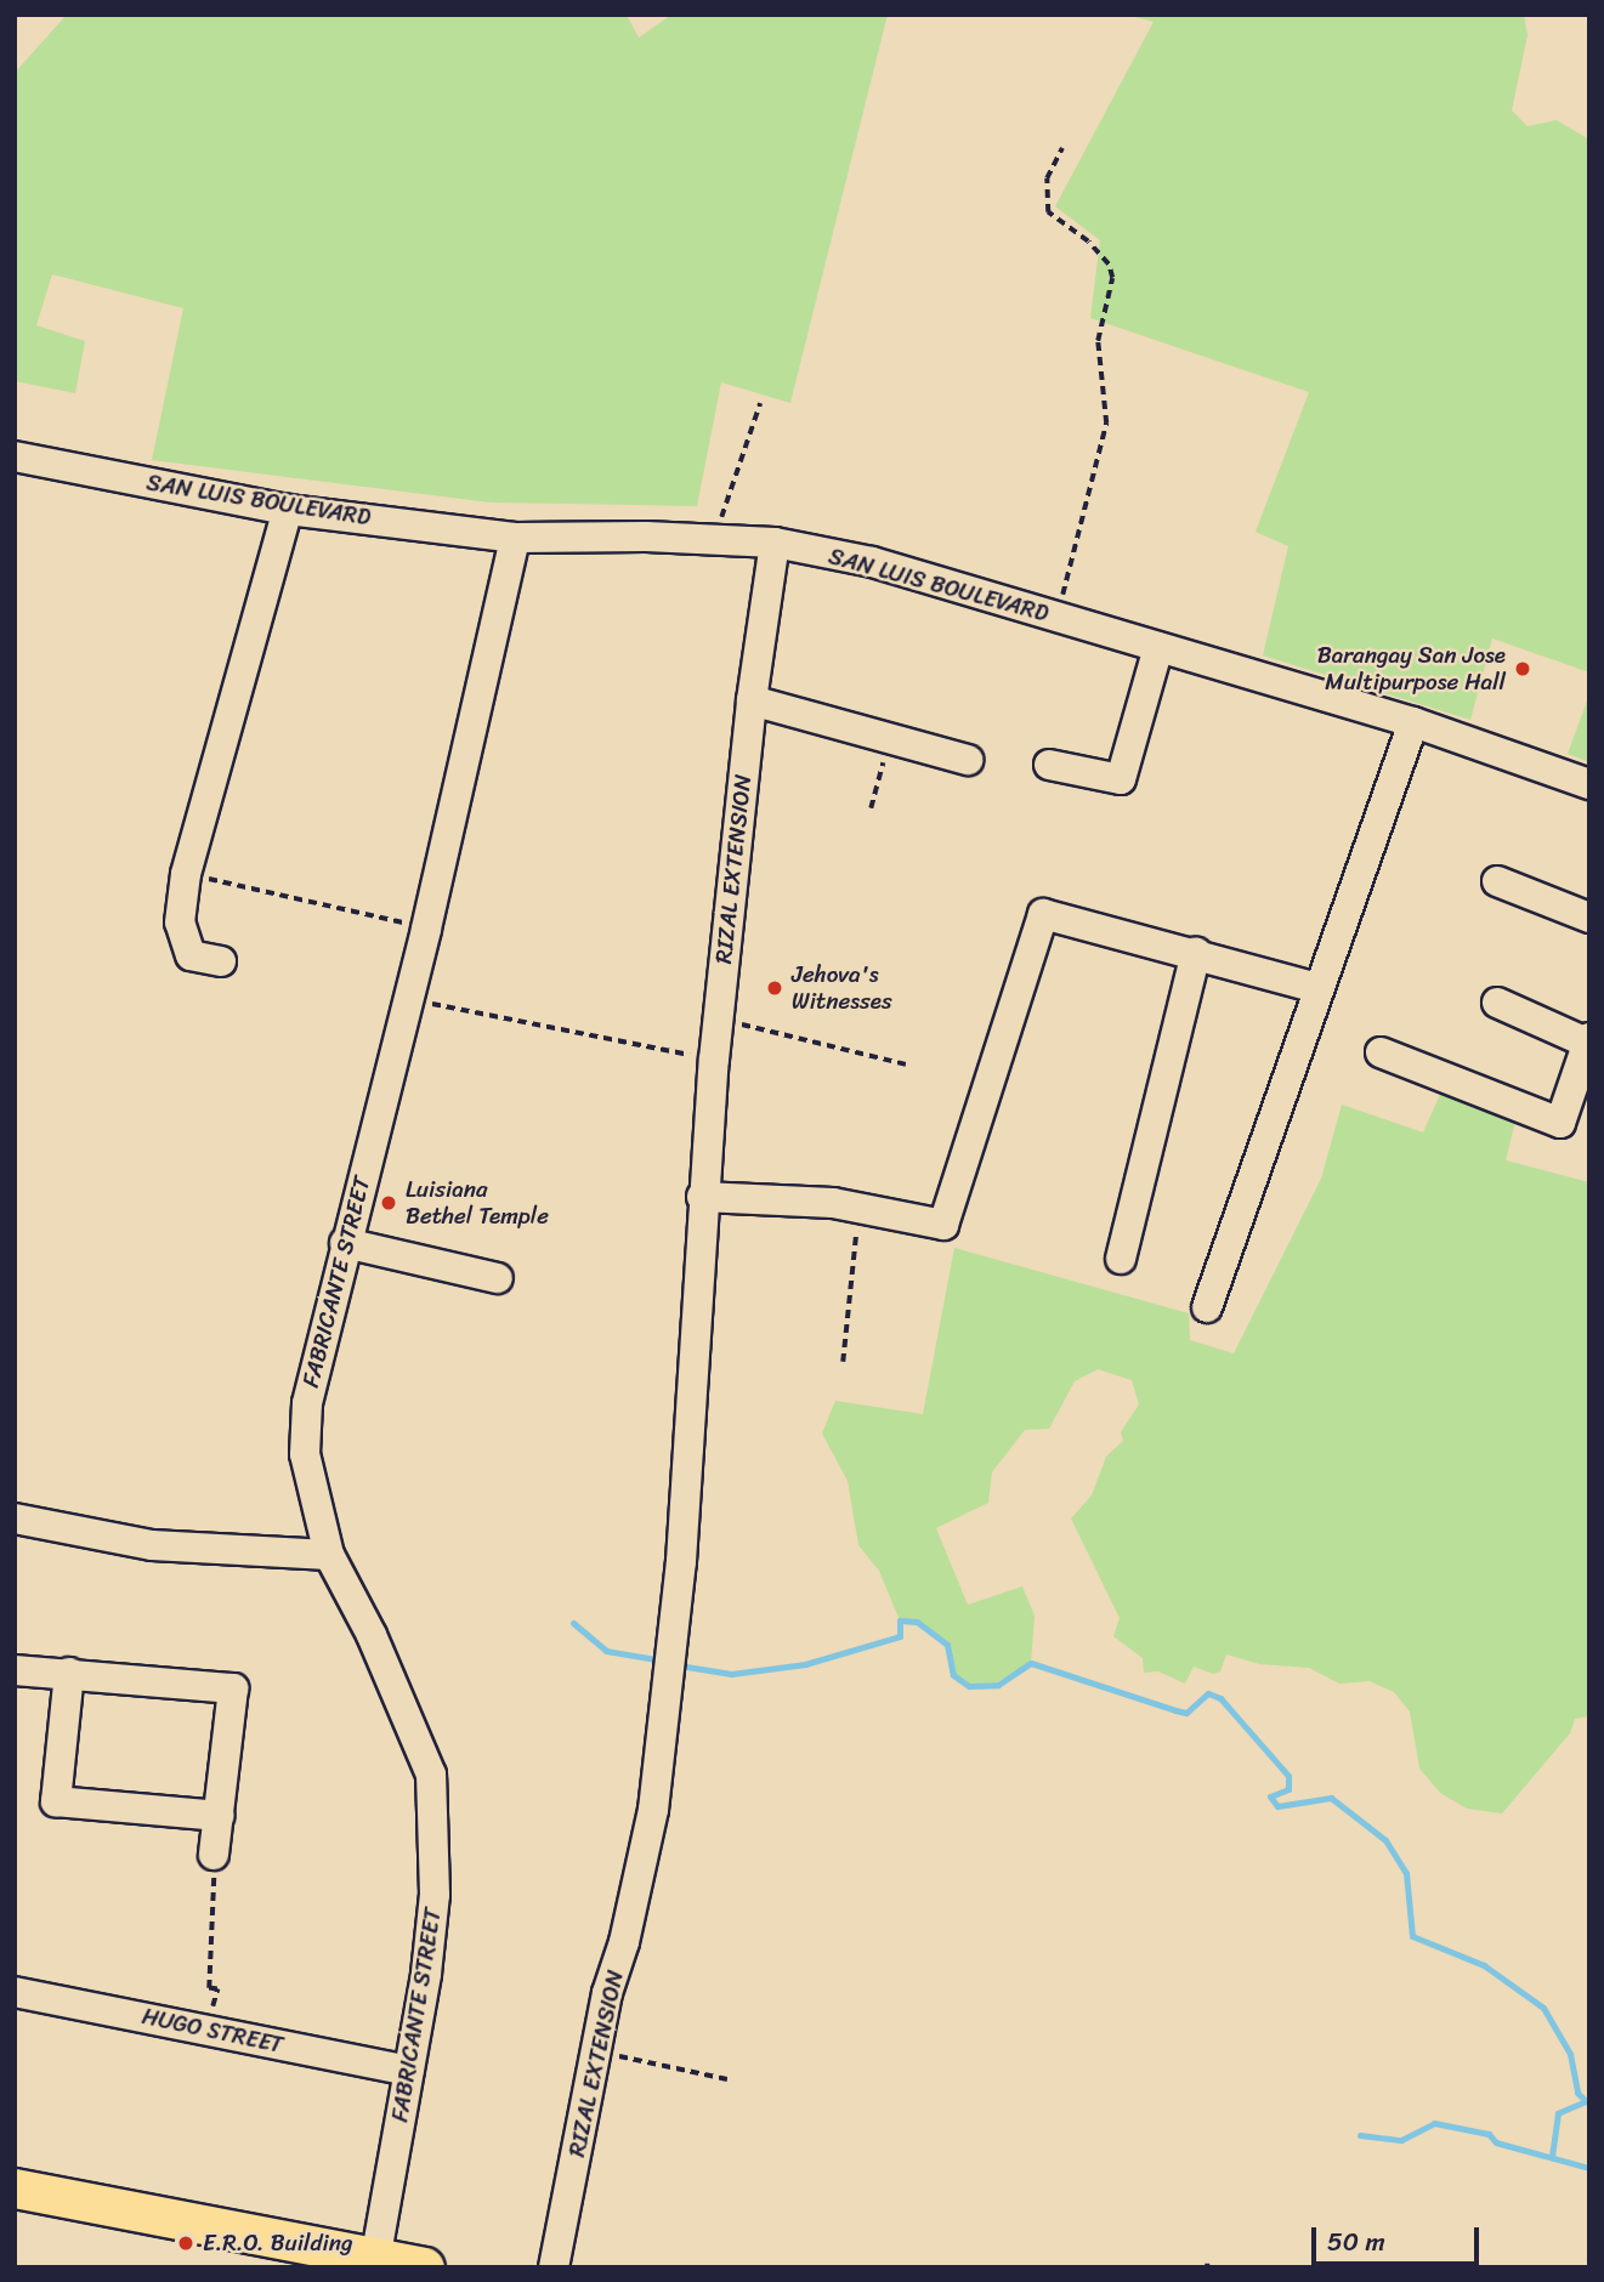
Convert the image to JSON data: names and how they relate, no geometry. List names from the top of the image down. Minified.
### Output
{"streets":{"street":["SAN LUIS BOULEVARD","RIZAL EXTENSION","FABRICANTE STREET","HUGO STREET"]},"crossings":[["SAN LUIS BOULEVARD","RIZAL EXTENSION"],["SAN LUIS BOULEVARD","FABRICANTE STREET"],["FABRICANTE STREET","HUGO STREET"]],"places":["Barangay San Jose Multipurpose Hall","Jehova's Witnesses","Luisiana Bethel Temple","E.R.O. Building"],"scale_bar":"50 m"}
